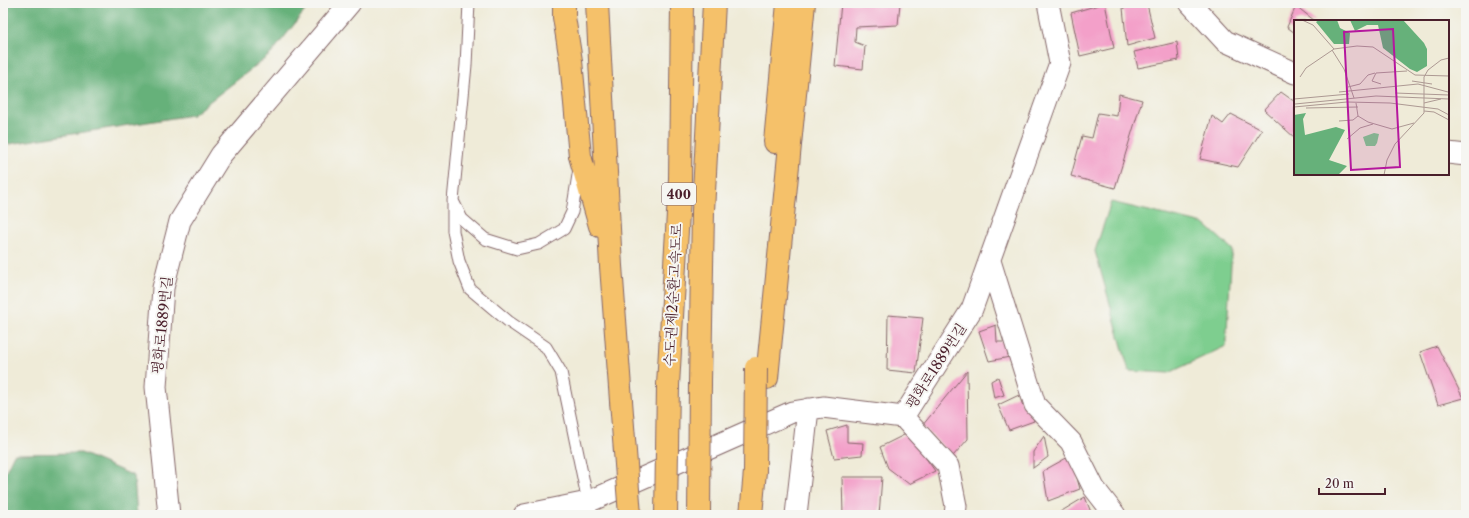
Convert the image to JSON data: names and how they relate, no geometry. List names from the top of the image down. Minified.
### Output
{"streets":{"highway":["400","수도권제2순환고속도로"],"street":["평화로1889번길"]},"scale_bar":"20 m"}
